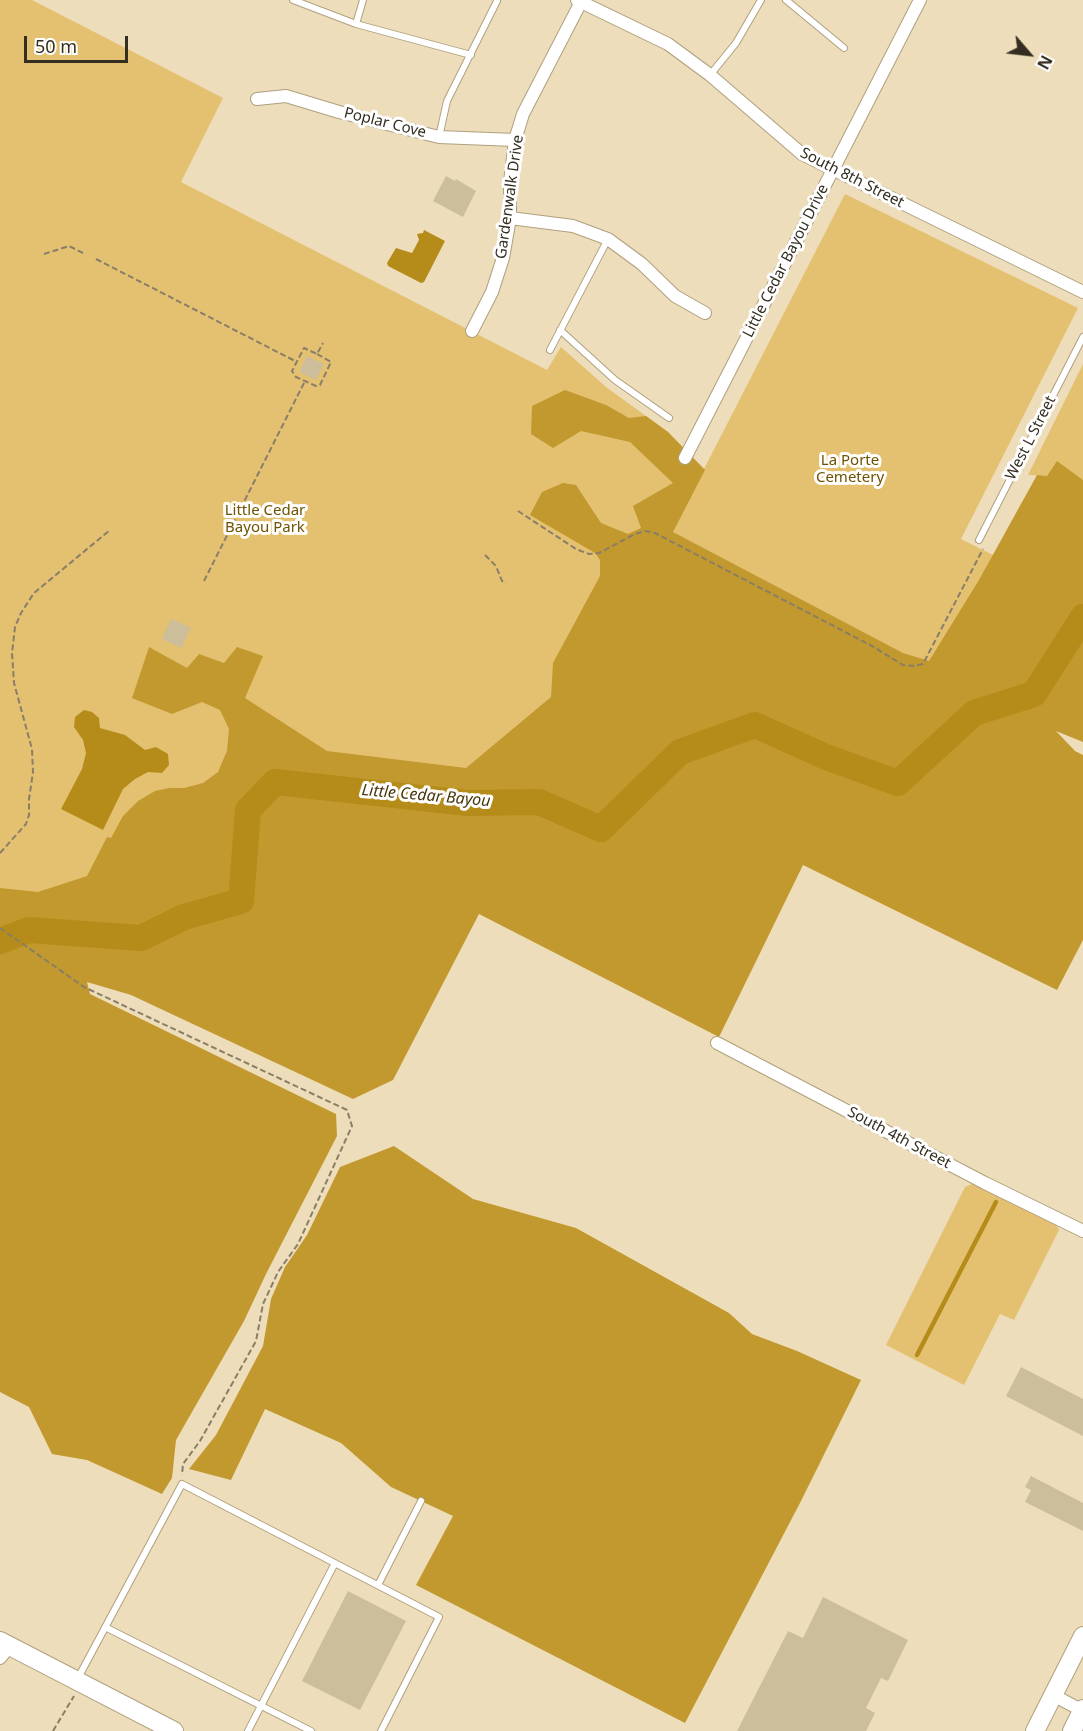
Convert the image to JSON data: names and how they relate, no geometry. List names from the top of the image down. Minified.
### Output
{"streets":{"street":["Poplar Cove","South 8th Street","Gardenwalk Drive","Little Cedar Bayou Drive","South 4th Street"],"lane":["West L Street"]},"crossings":[["Poplar Cove","Gardenwalk Drive"],["South 8th Street","Gardenwalk Drive"],["South 8th Street","Little Cedar Bayou Drive"]],"water":["Little Cedar Bayou"],"parks":["La Porte Cemetery","Little Cedar Bayou Park"],"scale_bar":"50 m","north":"bottom right"}
